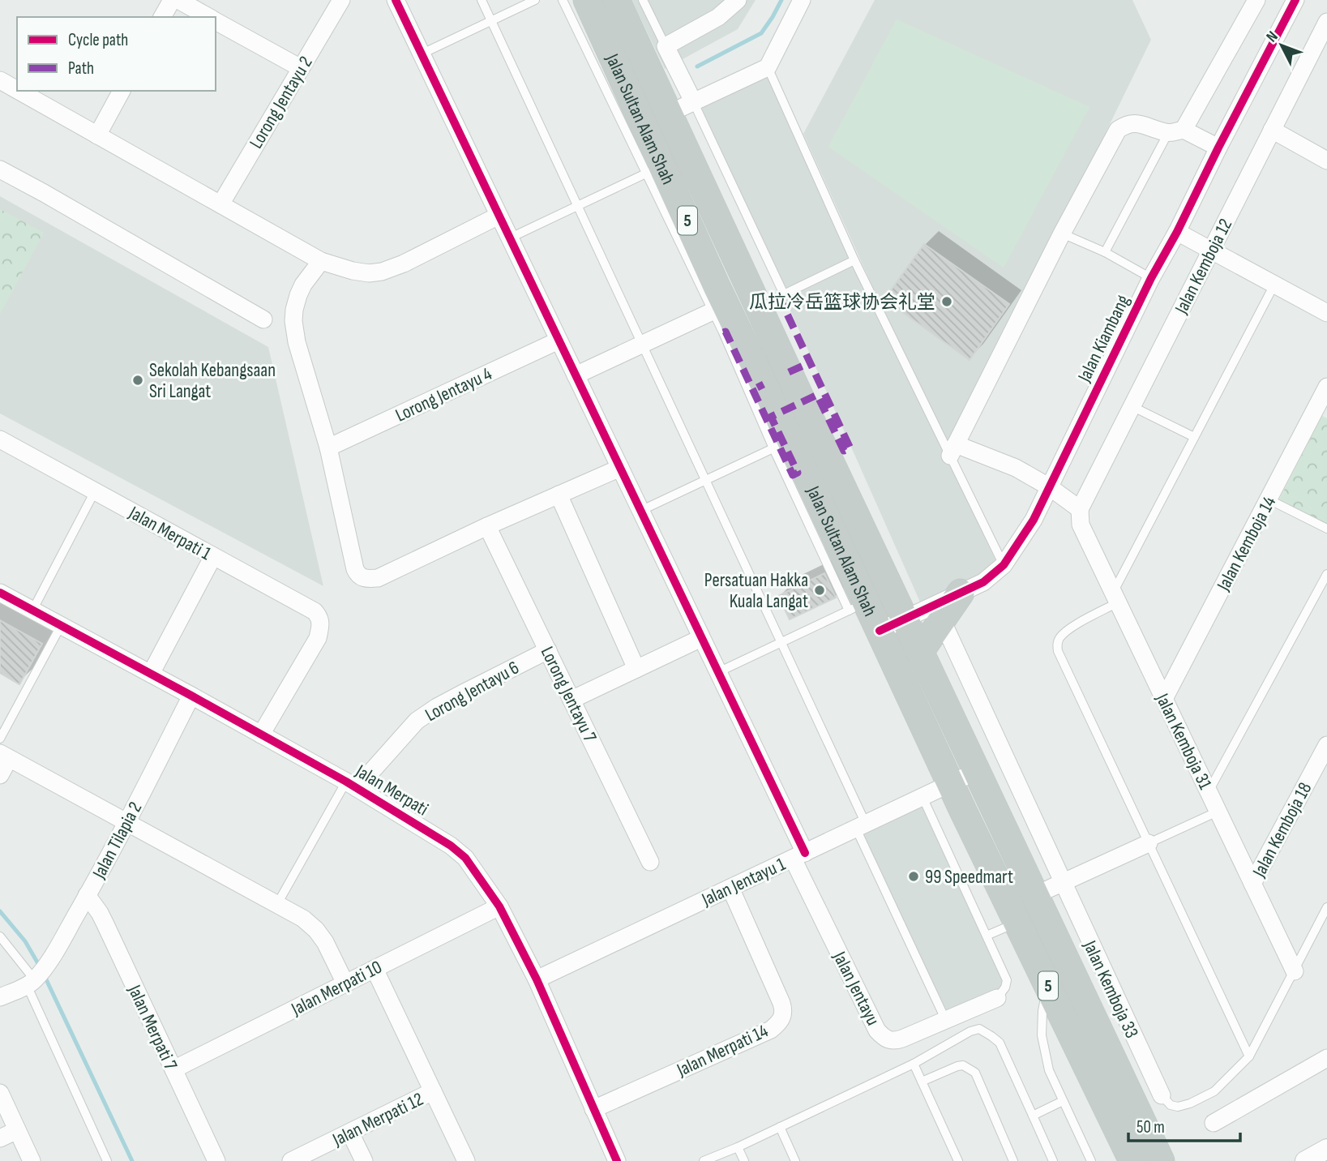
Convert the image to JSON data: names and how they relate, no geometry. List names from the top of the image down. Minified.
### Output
{"streets":{"highway":["Jalan Sultan Alam Shah","5"],"street":["Lorong Jentayu 2","Jalan Kemboja 12","Jalan Kiambang","Lorong Jentayu 4","Jalan Merpati 1","Jalan Kemboja 14","Lorong Jentayu 6","Lorong Jentayu 7","Jalan Kemboja 31","Jalan Merpati","Jalan Kemboja 18","Jalan Tilapia 2","Jalan Jentayu 1","Jalan Merpati 10","Jalan Jentayu","Jalan Kemboja 33","Jalan Merpati 7","Jalan Merpati 14","Jalan Merpati 12"]},"crossings":[["Jalan Sultan Alam Shah","Jalan Kiambang"],["Jalan Sultan Alam Shah","Jalan Jentayu 1"],["Jalan Kemboja 12","Jalan Kemboja 31"],["Lorong Jentayu 4","Jalan Jentayu"],["Jalan Merpati 1","Jalan Merpati"],["Jalan Kemboja 14","Jalan Kemboja 31"],["Lorong Jentayu 6","Lorong Jentayu 7"],["Lorong Jentayu 6","Jalan Merpati"],["Jalan Kemboja 31","Jalan Kemboja 18"],["Jalan Merpati","Jalan Tilapia 2"],["Jalan Merpati","Jalan Jentayu 1"],["Jalan Merpati","Jalan Merpati 10"],["Jalan Merpati","Jalan Merpati 14"],["Jalan Tilapia 2","Jalan Merpati 7"],["Jalan Jentayu 1","Jalan Jentayu"],["Jalan Jentayu 1","Jalan Merpati 14"],["Jalan Merpati 10","Jalan Merpati 7"]],"places":["瓜拉冷岳篮球协会礼堂","Sekolah Kebangsaan Sri Langat","Persatuan Hakka Kuala Langat","99 Speedmart"],"legend":["Cycle path","Path"],"scale_bar":"50 m","north":"top left"}
